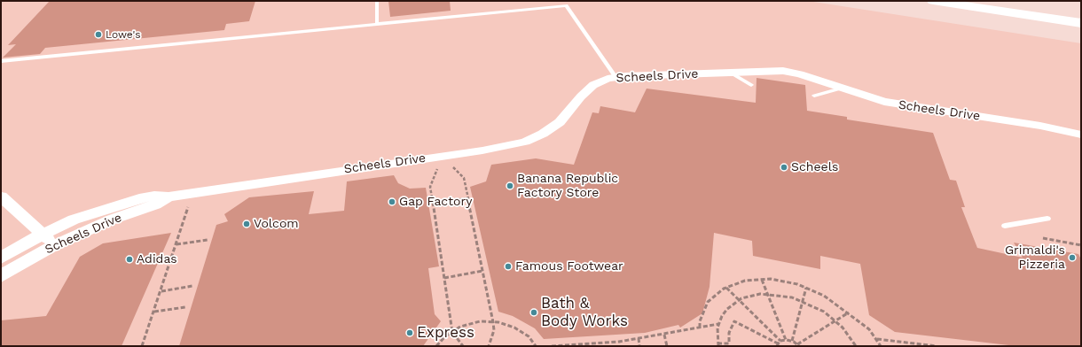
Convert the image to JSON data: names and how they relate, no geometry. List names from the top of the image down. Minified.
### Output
{"streets":{"street":["Scheels Drive"]},"places":["Lowe's","Scheels","Banana Republic Factory Store","Gap Factory","Volcom","Grimaldi's Pizzeria","Adidas","Famous Footwear","Bath & Body Works","Express"]}
